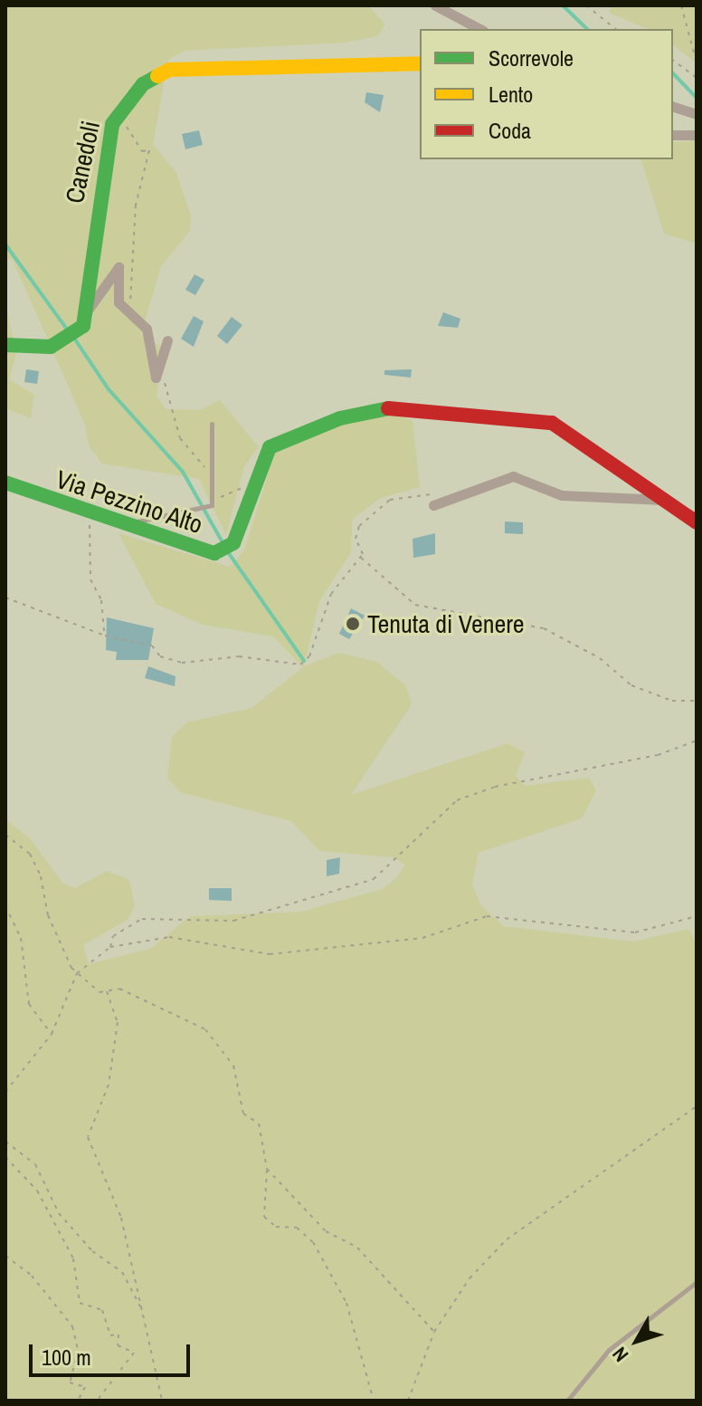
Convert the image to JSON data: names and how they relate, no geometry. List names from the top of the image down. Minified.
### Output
{"streets":{"street":["Canedoli","Via Pezzino Alto"]},"places":["Tenuta di Venere"],"legend":["Scorrevole","Lento","Coda"],"scale_bar":"100 m","north":"bottom left"}
